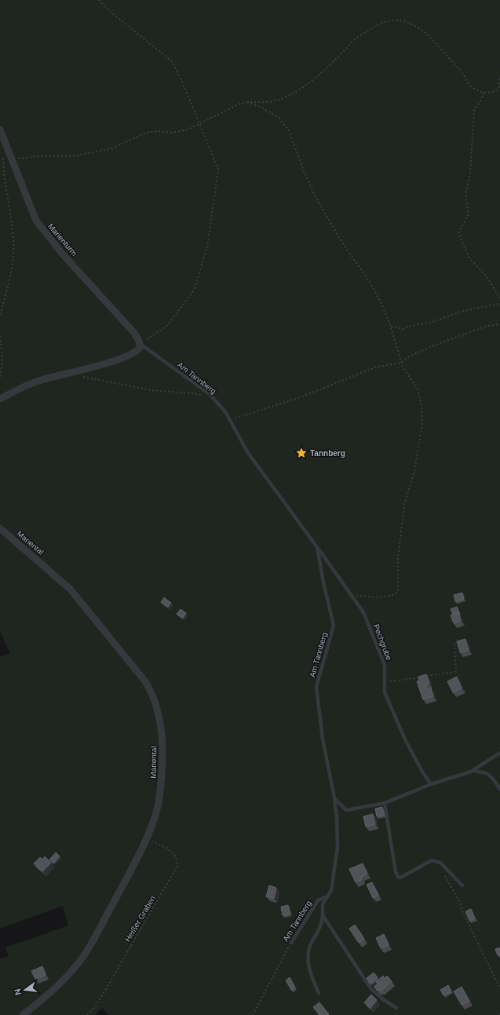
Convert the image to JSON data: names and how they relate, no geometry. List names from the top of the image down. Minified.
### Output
{"streets":{"street":["Marienturm","Mariental"],"lane":["Am Tannberg","Pechgrube"],"path":["Heißer Graben"]},"crossings":[["Marienturm","Am Tannberg"],["Am Tannberg","Pechgrube"],["Mariental","Heißer Graben"]],"places":{"place":["Tannberg"]},"north":"left"}
